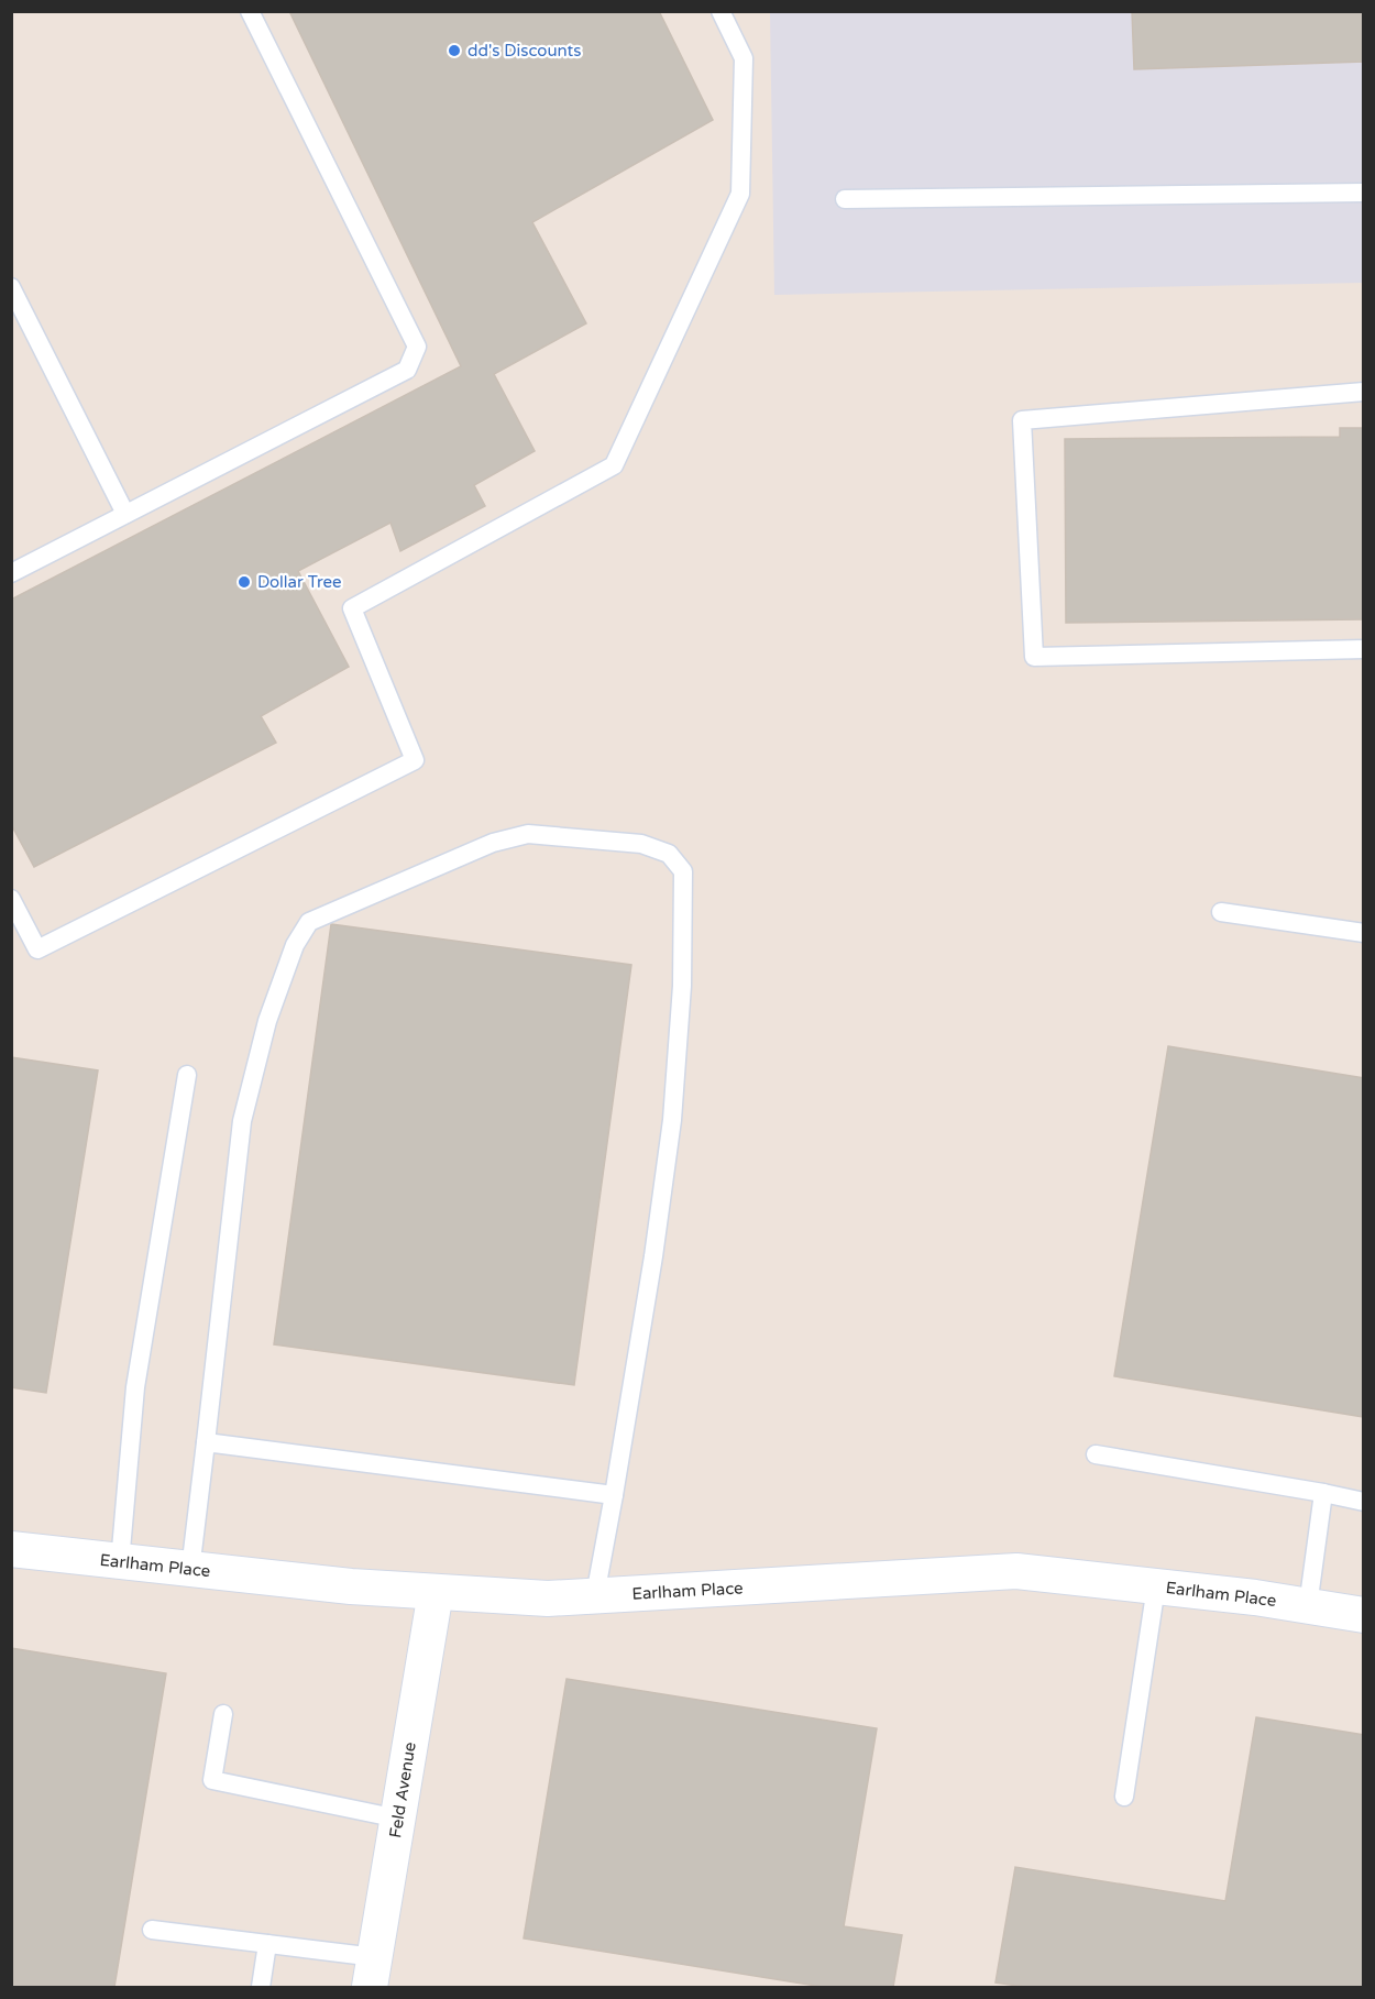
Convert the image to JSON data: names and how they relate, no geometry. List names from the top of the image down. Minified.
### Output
{"streets":{"street":["Earlham Place","Feld Avenue"]},"crossings":[["Earlham Place","Feld Avenue"]],"places":["dd's Discounts","Dollar Tree"]}
